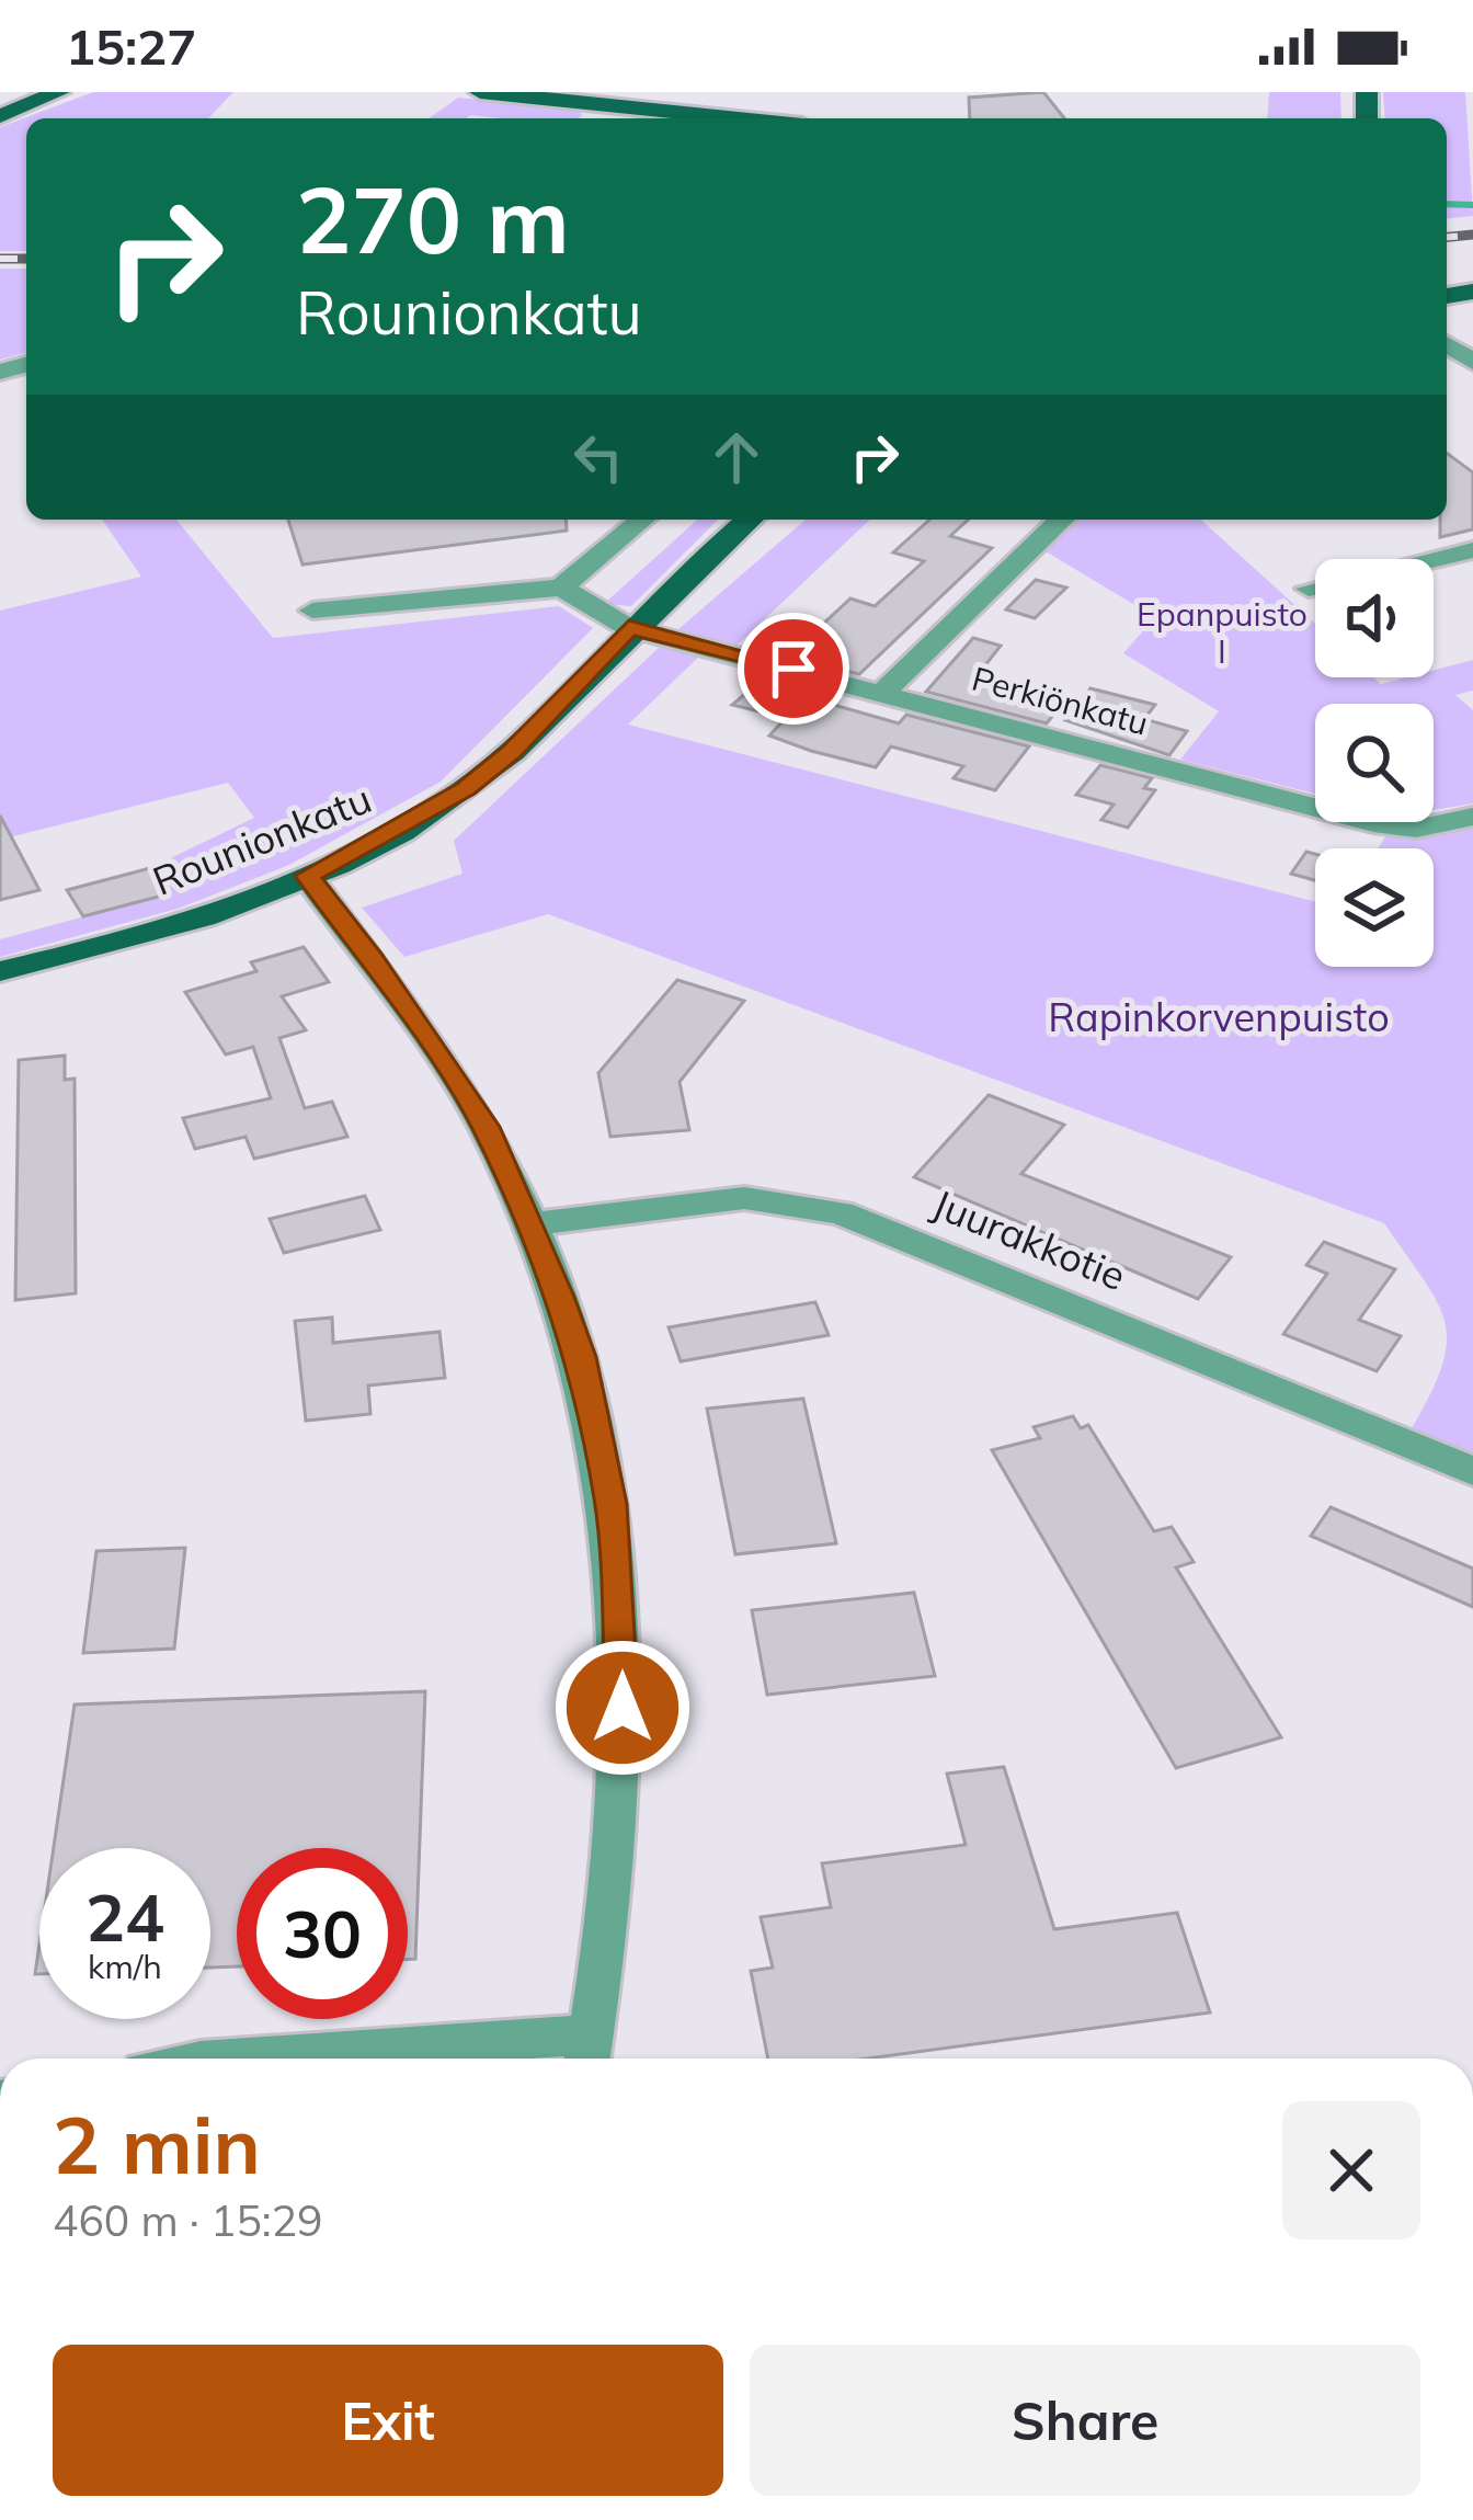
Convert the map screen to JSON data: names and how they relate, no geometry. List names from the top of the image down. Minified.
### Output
{"streets":{"main road":["Rounionkatu"],"street":["Perkiönkatu","Juurakkotie"]},"crossings":[["Perkiönkatu","Rounionkatu"]],"parks":["Epanpuisto I","Rapinkorvenpuisto"],"page":{"status":"15:27","turn":["270 m","Rounionkatu"],"speed":"24 km/h","limit":"30","heading":["2 min","460 m · 15:29"],"buttons":["Exit","Share"]}}
